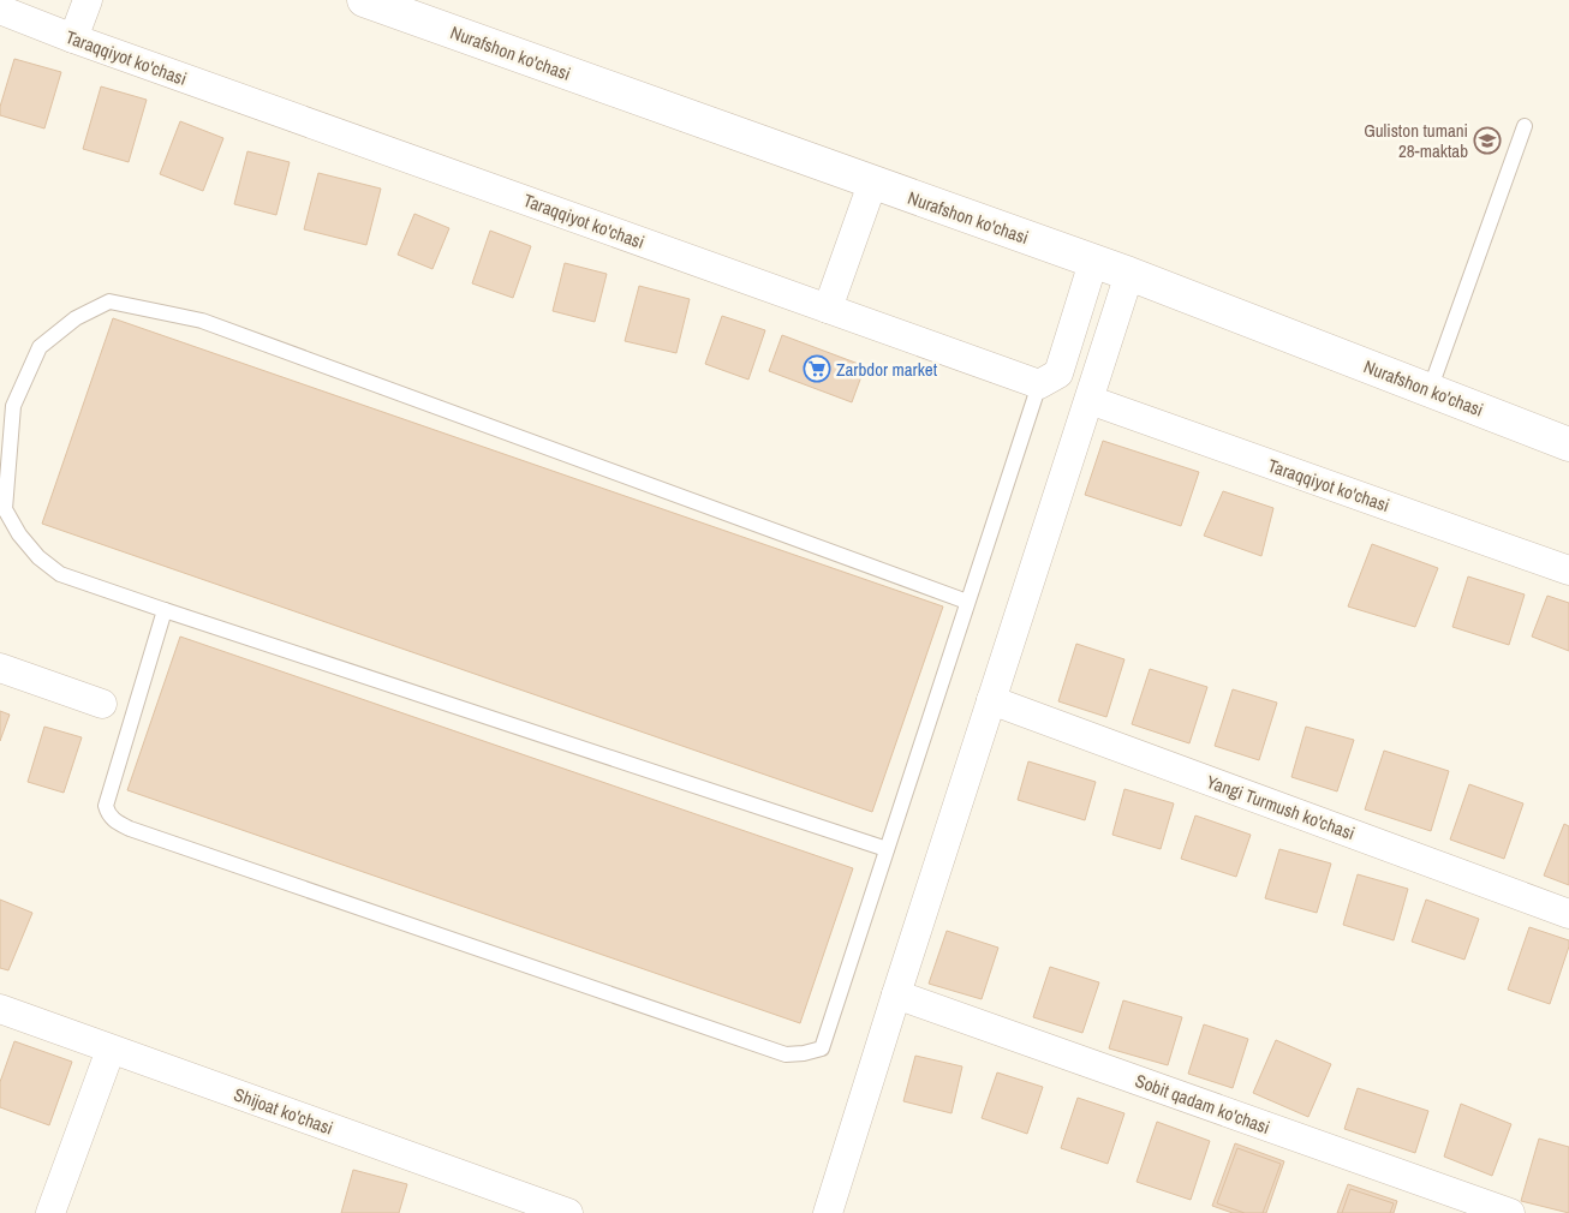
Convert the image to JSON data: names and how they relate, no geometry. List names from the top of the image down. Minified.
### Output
{"streets":{"street":["Nurafshon ko'chasi","Taraqqiyot ko'chasi","Yangi Turmush ko'chasi","Sobit qadam ko'chasi","Shijoat ko'chasi"]},"places":{"school or university":["Guliston tumani 28-maktab"],"supermarket":["Zarbdor market"]}}
